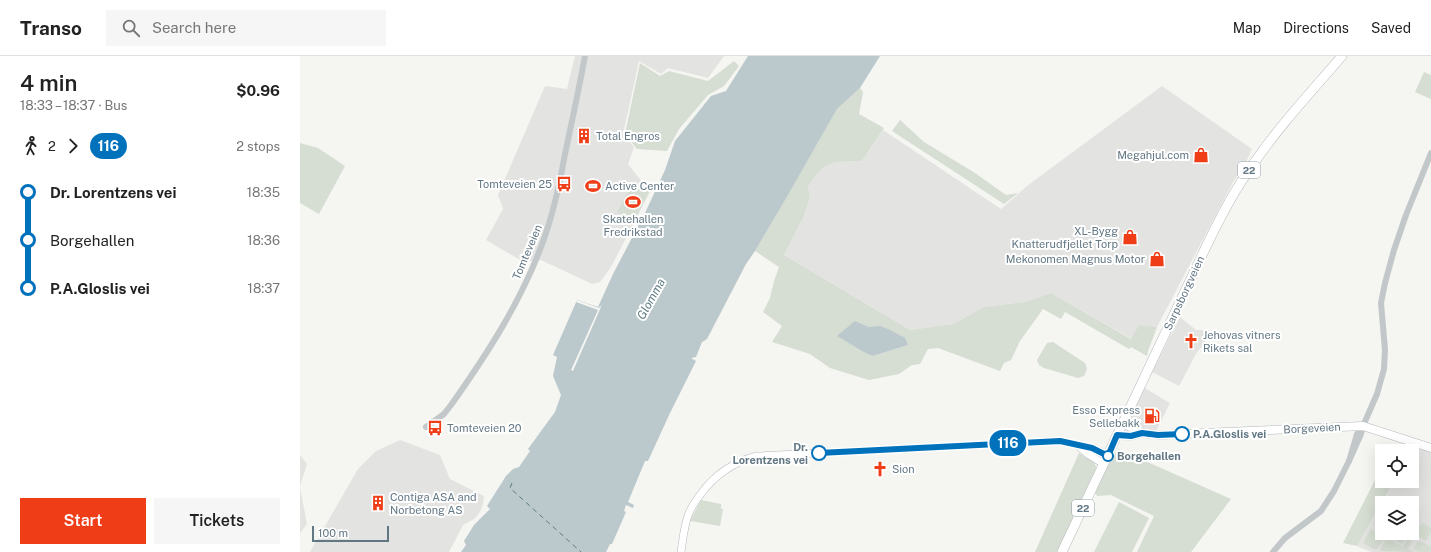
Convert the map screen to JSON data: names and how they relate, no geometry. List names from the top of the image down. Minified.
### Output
{"streets":{"highway":["22","Sarpsborgveien"],"main road":["Borgeveien"],"street":["Tomteveien"]},"crossings":[["Sarpsborgveien","Borgeveien"]],"water":["Glomma"],"places":{"building":["Total Engros","Contiga ASA and Norbetong AS"],"shop":["Megahjul.com","XL-Bygg Knatterudfjellet Torp","Mekonomen Magnus Motor"],"bus stop":["Tomteveien 25","Tomteveien 20"],"sports":["Active Center","Skatehallen Fredrikstad"],"church":["Jehovas vitners Rikets sal","Sion"],"fuel station":["Esso Express Sellebakk"],"other":["P.A.Gloslis vei","Dr. Lorentzens vei","Borgehallen"]},"lines":["bus line 116"],"scale_bar":"100 m","page":{"header":"Transo","search":"Search here","nav":["Map","Directions","Saved"],"heading":["4 min","18:33 – 18:37 · Bus","$0.96"],"on_map":"116","legs":["2","116","2 stops"],"list":[{"name":"Dr. Lorentzens vei","value":"18:35"},{"name":"Borgehallen","value":"18:36"},{"name":"P.A.Gloslis vei","value":"18:37"}],"buttons":["Start","Tickets"],"scale":"100 m"}}
